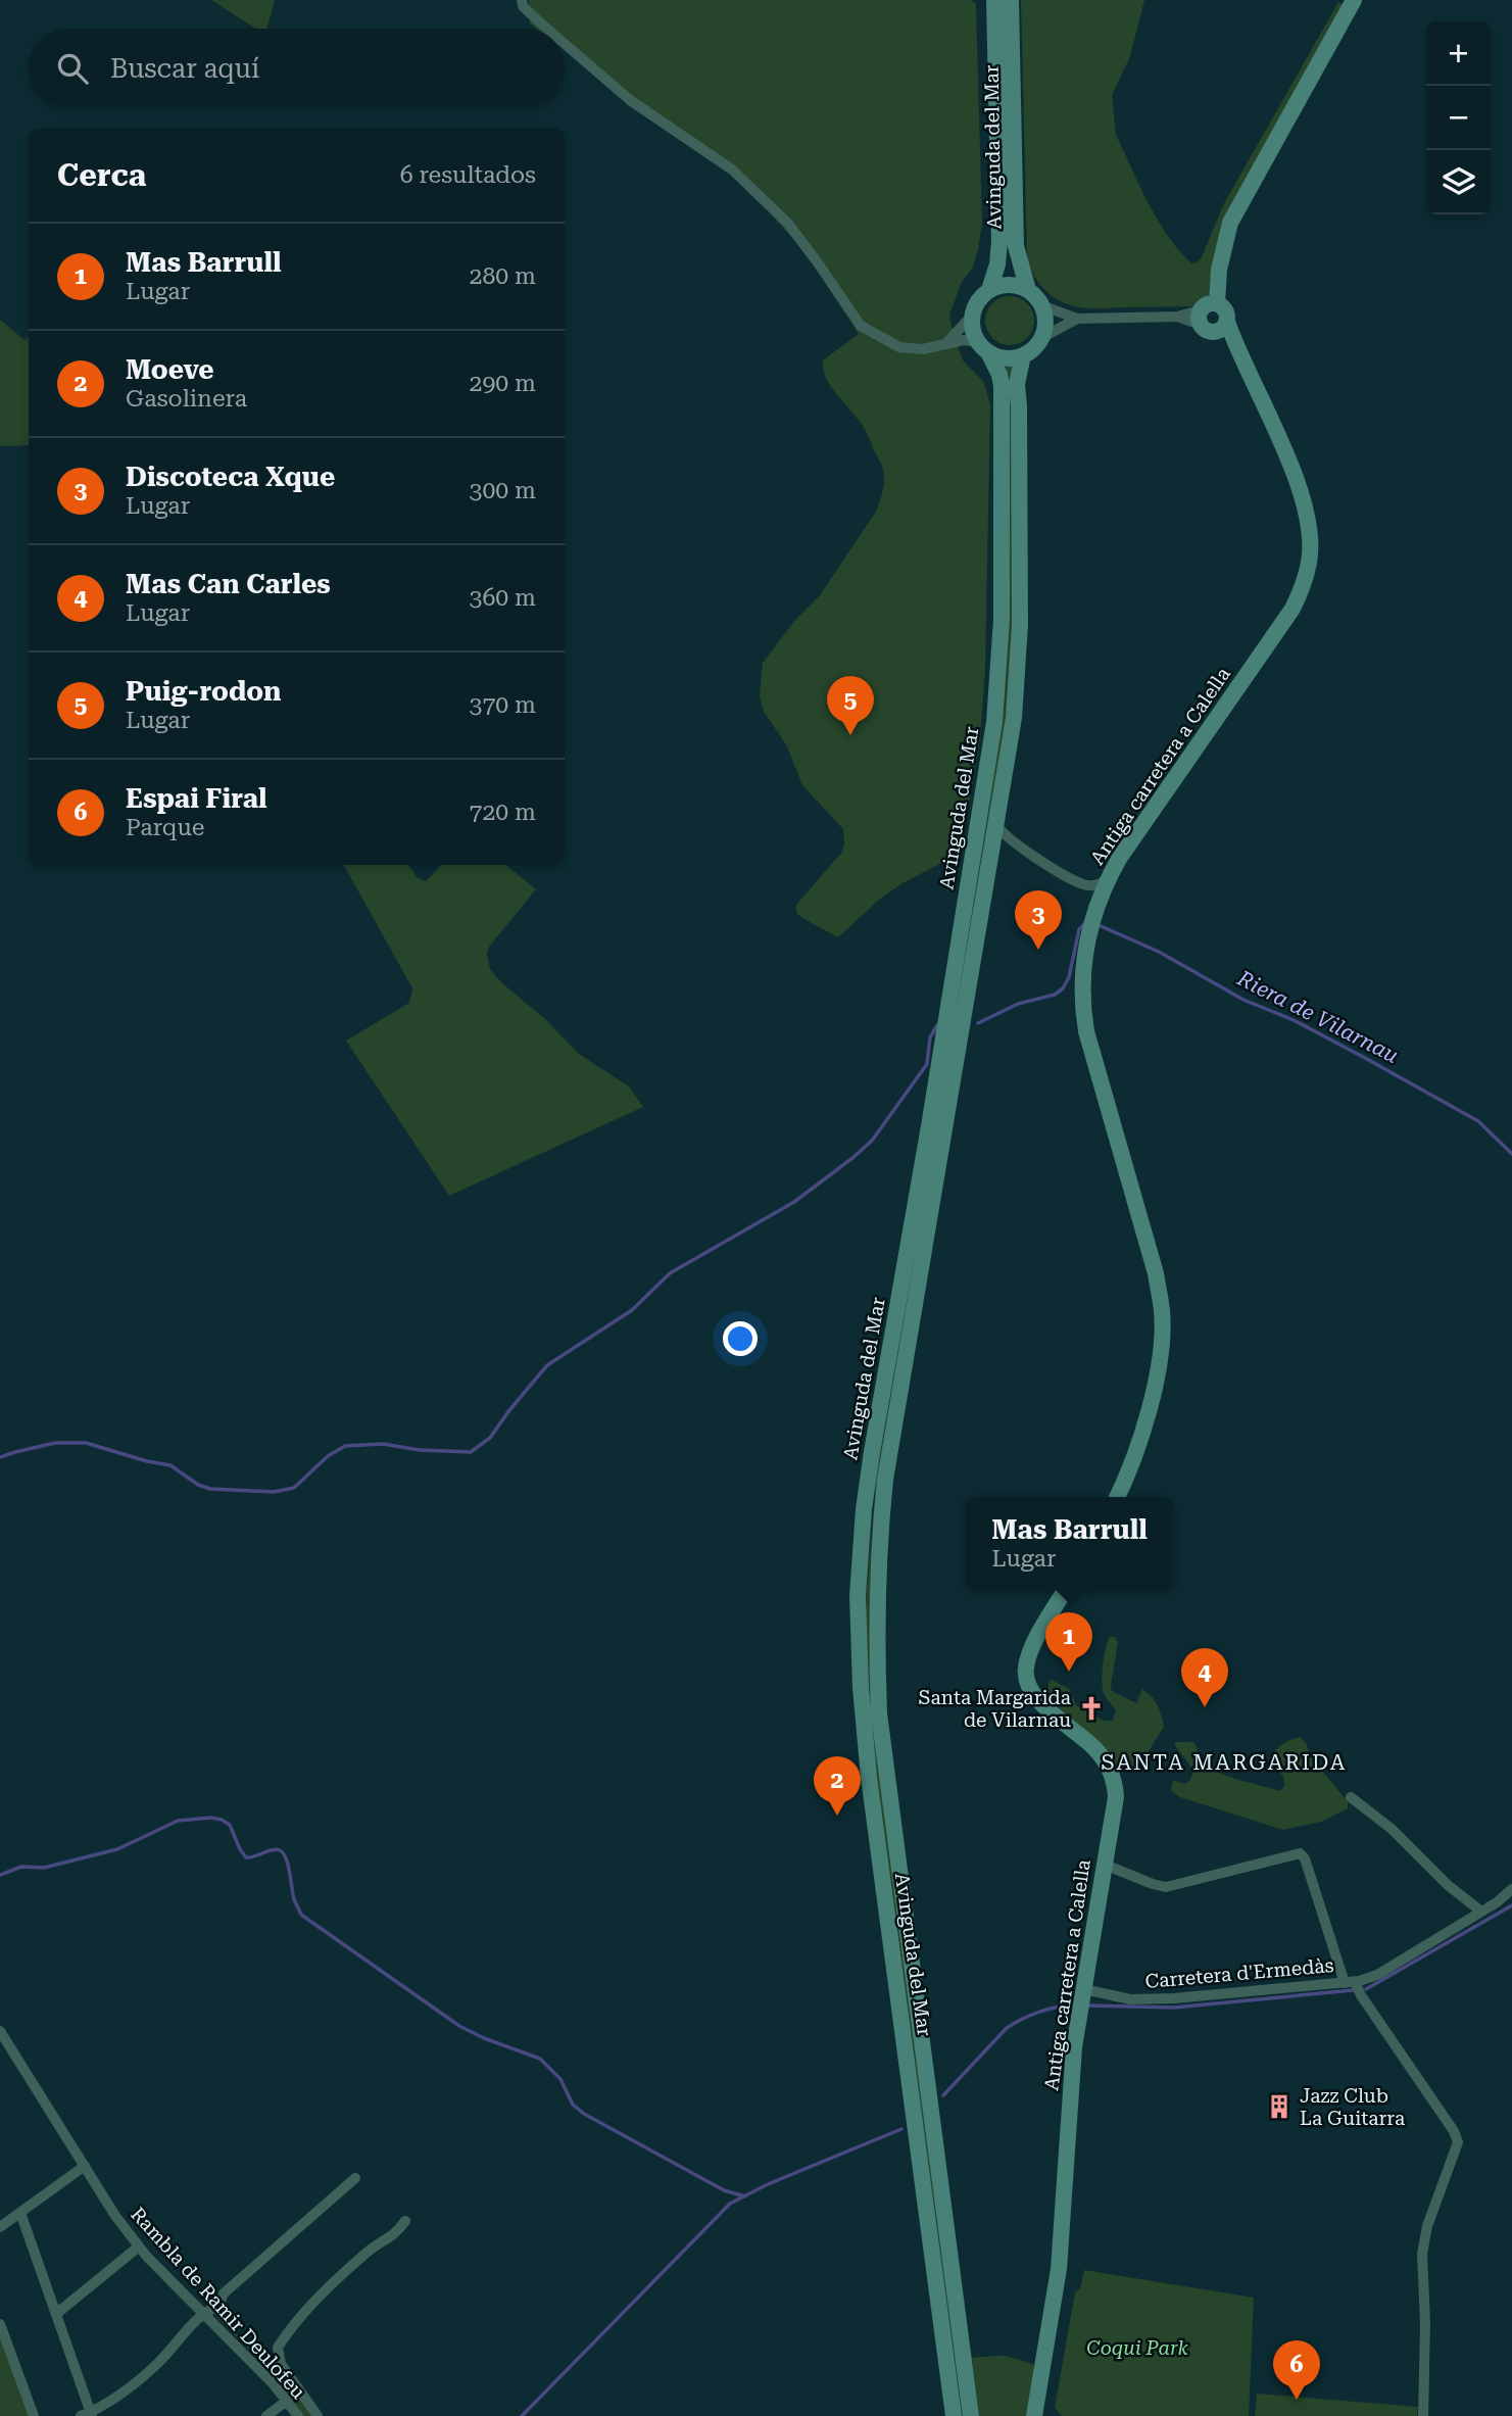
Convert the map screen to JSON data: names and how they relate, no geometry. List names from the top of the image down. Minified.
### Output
{"streets":{"main road":["Avinguda del Mar","Antiga carretera a Calella"],"street":["Carretera d'Ermedàs","Rambla de Ramir Deulofeu"]},"crossings":[["Antiga carretera a Calella","Carretera d'Ermedàs"]],"districts":["SANTA MARGARIDA"],"water":["Riera de Vilarnau"],"parks":["Coqui Park"],"places":{"church":["Santa Margarida de Vilarnau"],"building":["Jazz Club La Guitarra"]},"page":{"map_buttons":["+","−"],"search":"Buscar aquí","heading":["Cerca","6 resultados"],"list":[{"mark":"1","name":"Mas Barrull","note":"Lugar","value":"280 m"},{"mark":"2","name":"Moeve","note":"Gasolinera","value":"290 m"},{"mark":"3","name":"Discoteca Xque","note":"Lugar","value":"300 m"},{"mark":"4","name":"Mas Can Carles","note":"Lugar","value":"360 m"},{"mark":"5","name":"Puig-rodon","note":"Lugar","value":"370 m"},{"mark":"6","name":"Espai Firal","note":"Parque","value":"720 m"}],"pins":["5","3","1","4","2","6"],"popup":["Mas Barrull","Lugar"]}}
